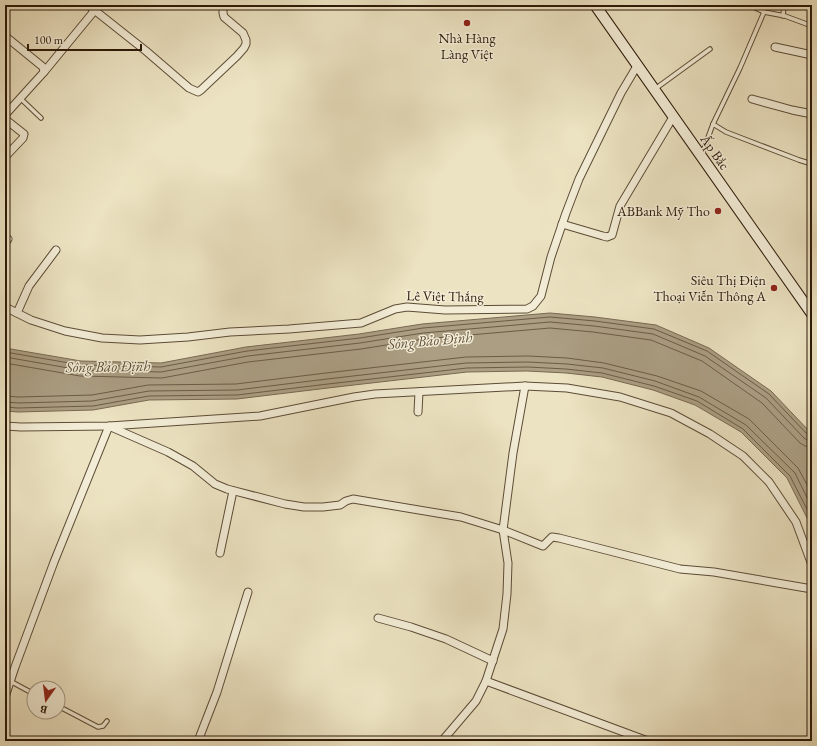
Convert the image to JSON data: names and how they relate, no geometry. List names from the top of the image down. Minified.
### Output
{"streets":{"main road":["Ấp Bắc"],"street":["Lê Việt Thắng"]},"crossings":[["Ấp Bắc","Lê Việt Thắng"]],"water":["Sông Bảo Định"],"places":["Nhà Hàng Làng Việt","ABBank Mỹ Tho","Siêu Thị Điện Thoại Viễn Thông A"],"scale_bar":"100 m","north":"bottom"}
